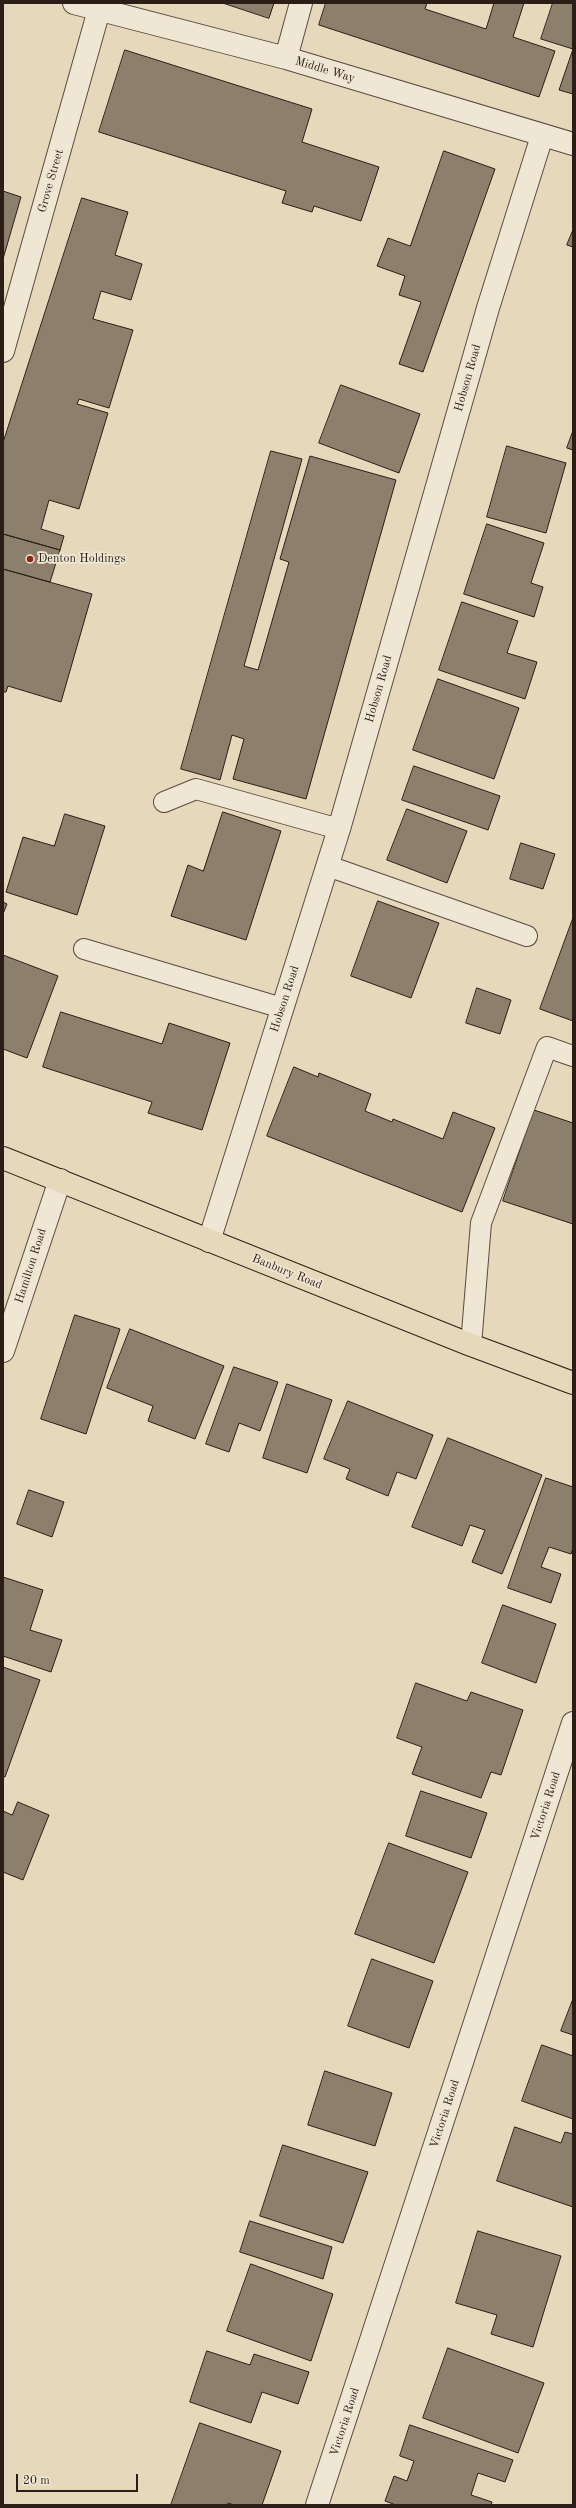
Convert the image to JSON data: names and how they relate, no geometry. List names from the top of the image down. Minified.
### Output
{"streets":{"main road":["Banbury Road"],"street":["Middle Way","Grove Street","Hobson Road","Hamilton Road","Victoria Road"]},"crossings":[["Middle Way","Grove Street"],["Middle Way","Hobson Road"],["Hobson Road","Banbury Road"],["Hamilton Road","Banbury Road"]],"places":["Denton Holdings"],"scale_bar":"20 m"}
